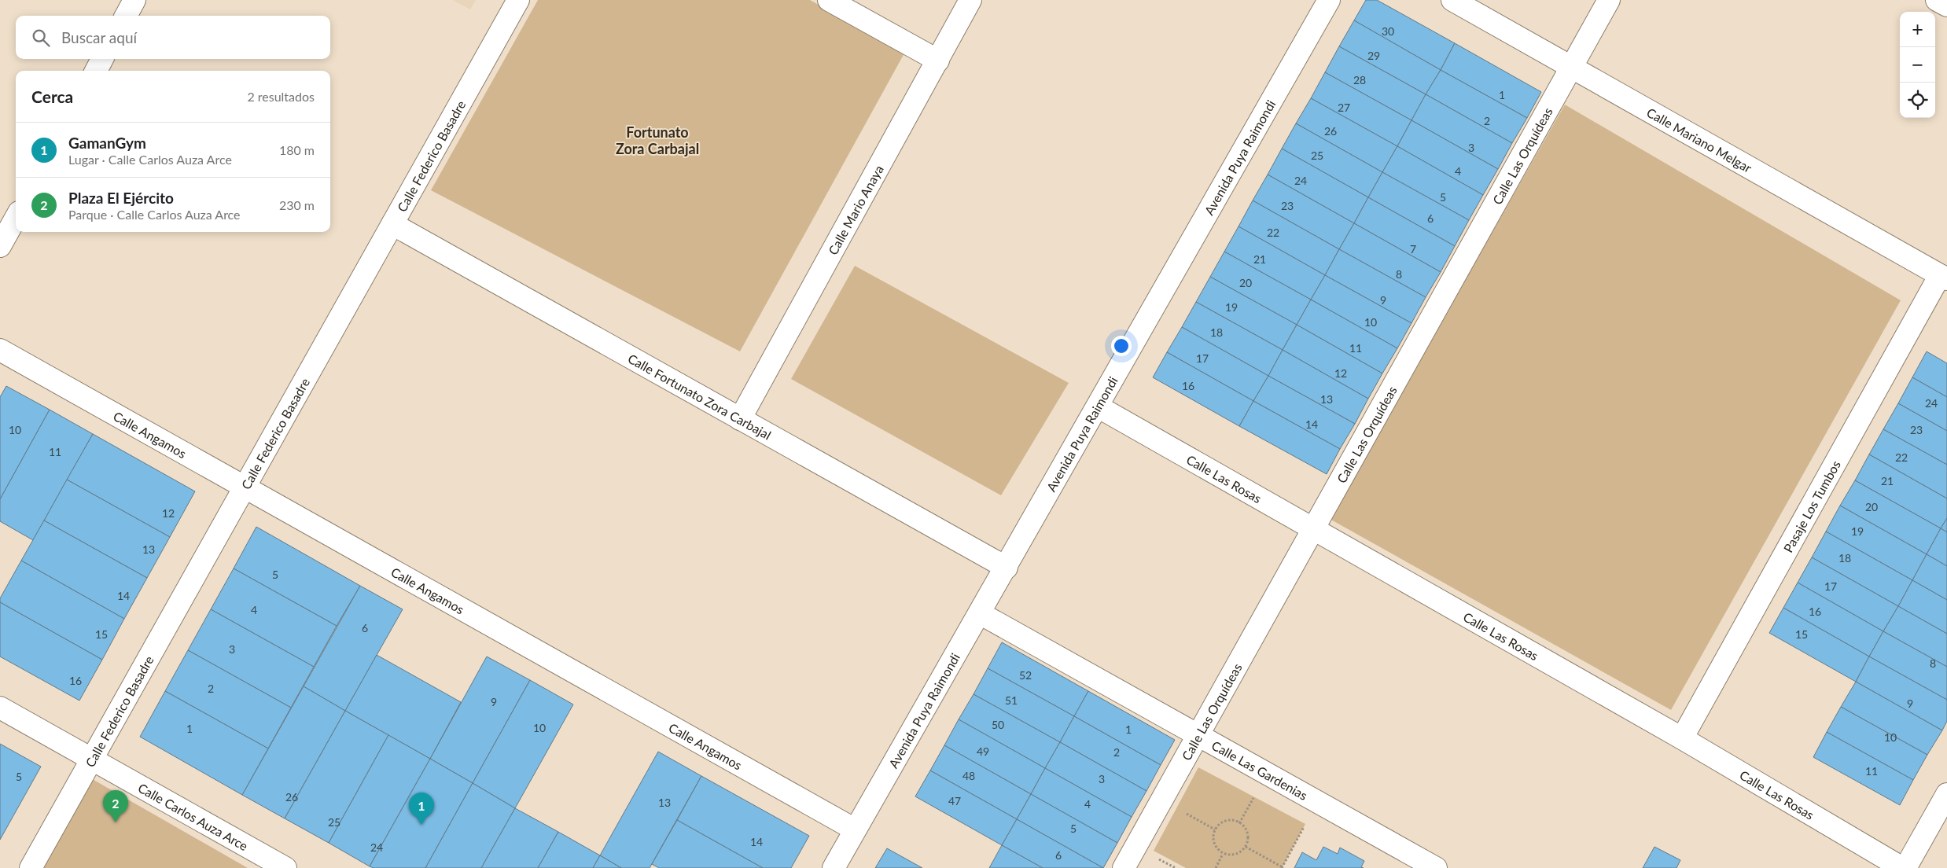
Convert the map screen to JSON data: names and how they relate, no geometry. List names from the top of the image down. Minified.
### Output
{"streets":{"street":["Calle Mariano Melgar","Calle Las Orquídeas","Calle Federico Basadre","Avenida Puya Raimondi","Calle Mario Anaya","Calle Fortunato Zora Carbajal","Calle Angamos","Calle Las Rosas","Pasaje Los Tumbos","Calle Las Gardenias","Calle Carlos Auza Arce"]},"crossings":[["Calle Mariano Melgar","Calle Las Orquídeas"],["Calle Mariano Melgar","Pasaje Los Tumbos"],["Calle Las Orquídeas","Calle Las Rosas"],["Calle Las Orquídeas","Calle Las Gardenias"],["Calle Federico Basadre","Calle Fortunato Zora Carbajal"],["Calle Federico Basadre","Calle Angamos"],["Calle Federico Basadre","Calle Carlos Auza Arce"],["Avenida Puya Raimondi","Calle Fortunato Zora Carbajal"],["Avenida Puya Raimondi","Calle Angamos"],["Avenida Puya Raimondi","Calle Las Rosas"],["Avenida Puya Raimondi","Calle Las Gardenias"],["Calle Mario Anaya","Calle Fortunato Zora Carbajal"],["Calle Las Rosas","Pasaje Los Tumbos"]],"districts":["Fortunato Zora Carbajal"],"house_numbers":["30","29","28","1","27","2","26","3","25","4","24","5","23","6","22","7","21","8","20","9","19","10","18","11","17","12","16","13","24","14","10","23","11","22","21","20","12","19","13","18","5","17","14","4","16","6","15","15","3","8","52","16","2","51","9","9","50","10","1","1","10","49","2","11","48","5","3","26","47","13","4","25","5","14","24","6"],"page":{"map_buttons":["+","−"],"search":"Buscar aquí","heading":["Cerca","2 resultados"],"list":[{"mark":"1","name":"GamanGym","note":"Lugar · Calle Carlos Auza Arce","value":"180 m"},{"mark":"2","name":"Plaza El Ejército","note":"Parque · Calle Carlos Auza Arce","value":"230 m"}],"pins":["2","1"]}}
